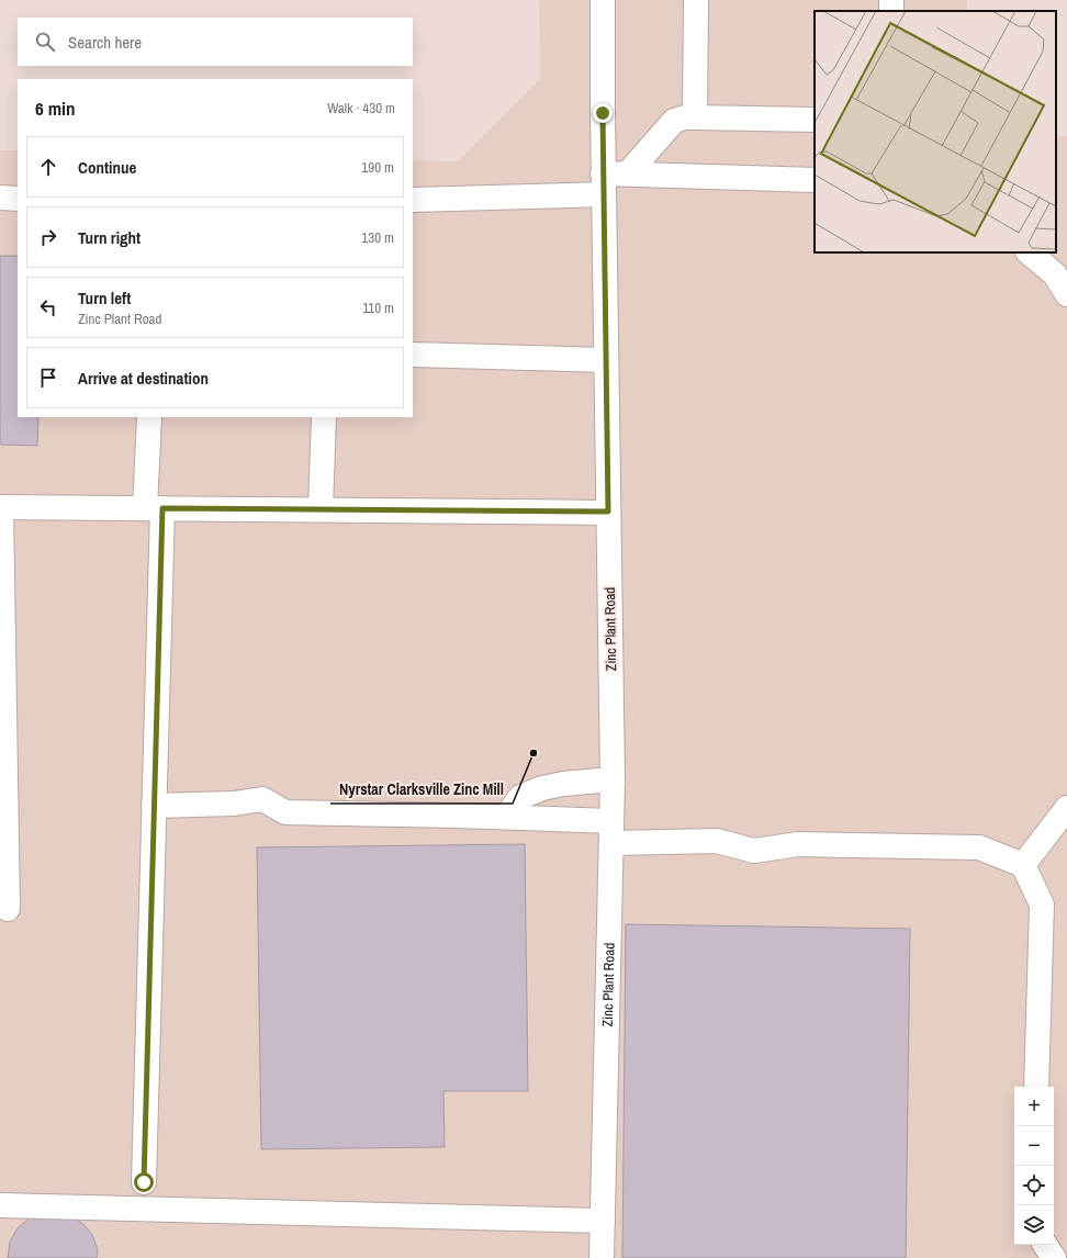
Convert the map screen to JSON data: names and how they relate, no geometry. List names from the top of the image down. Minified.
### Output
{"streets":{"street":["Zinc Plant Road"]},"places":["Nyrstar Clarksville Zinc Mill"],"page":{"search":"Search here","heading":["6 min","Walk · 430 m"],"list":[["Continue","190 m"],["Turn right","130 m"],["Turn left","Zinc Plant Road","110 m"],"Arrive at destination"],"map_buttons":["+","−"]}}
